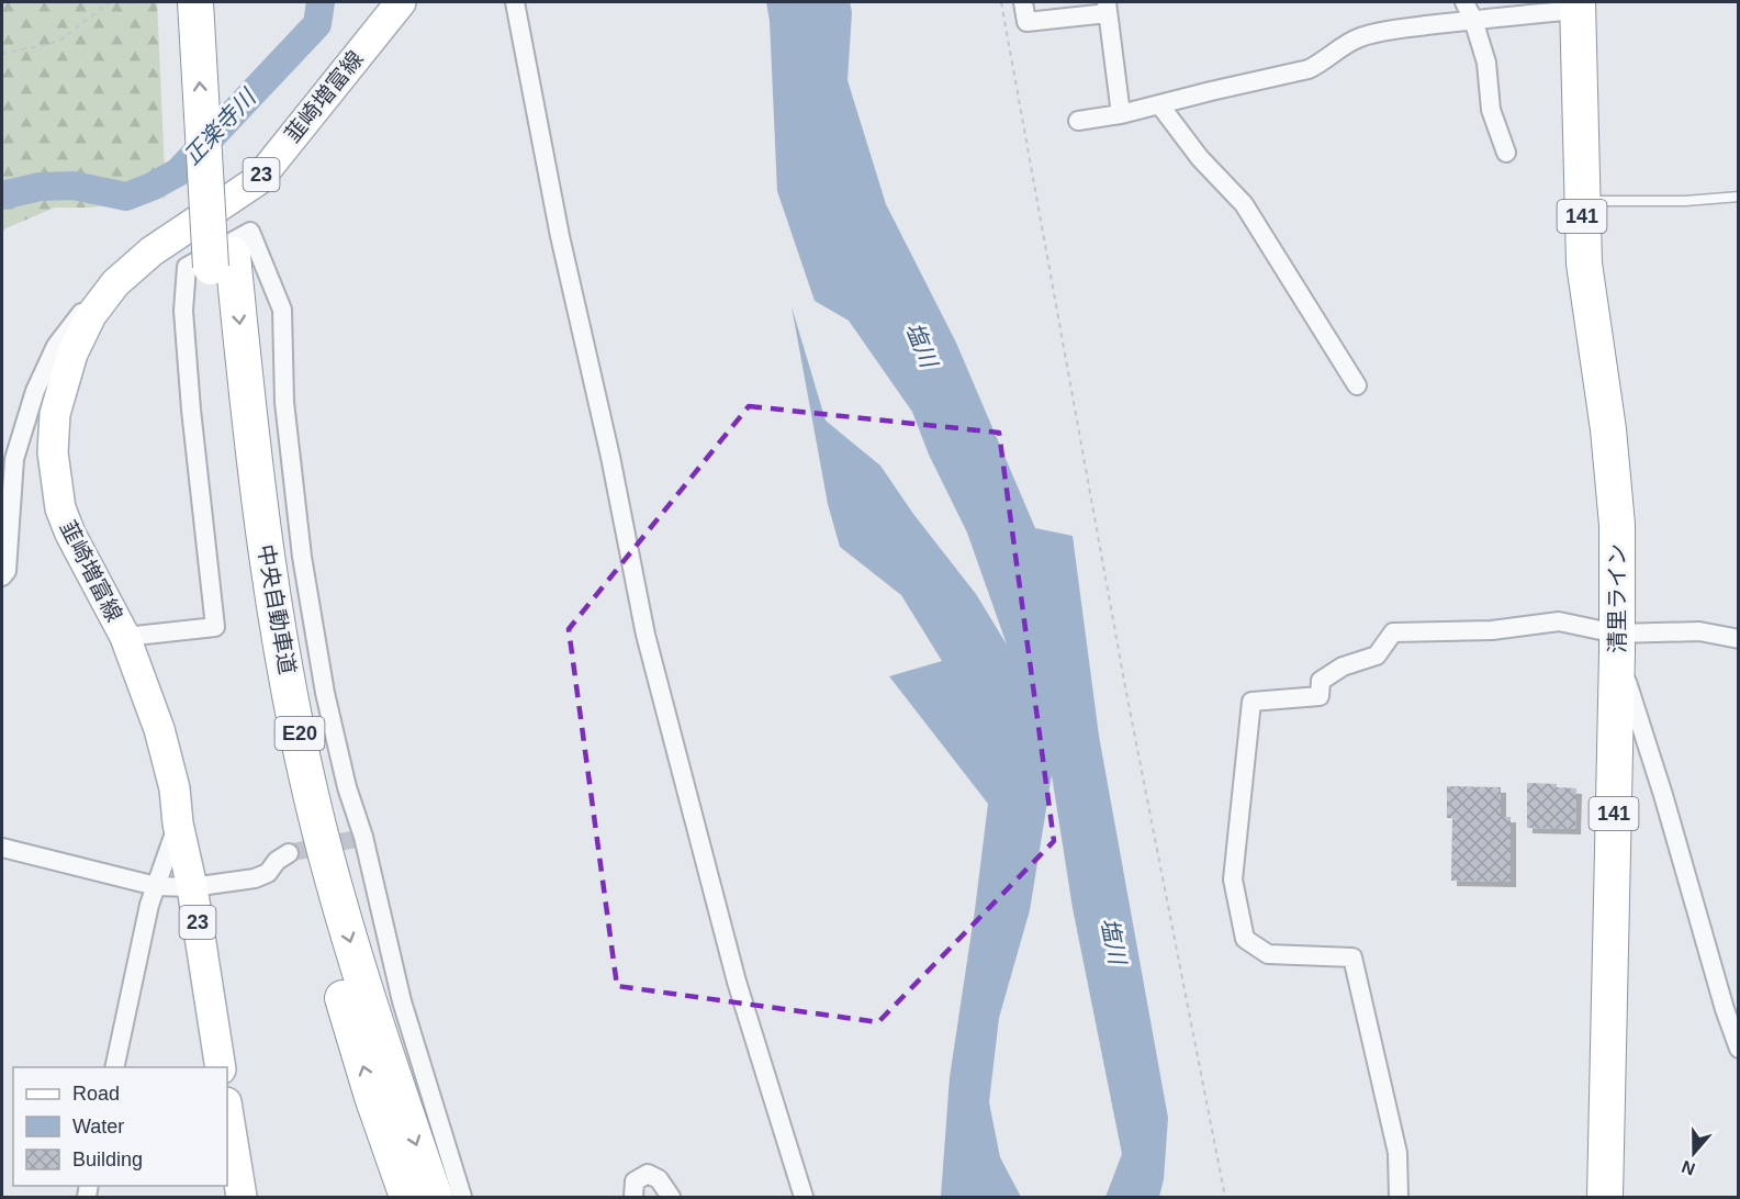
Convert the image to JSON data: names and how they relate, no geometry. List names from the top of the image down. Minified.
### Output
{"streets":{"highway":["141","清里ライン","中央自動車道","E20"],"main road":["韮崎増富線","23"]},"water":["正楽寺川","塩川"],"legend":["Road","Water","Building"],"north":"bottom"}
